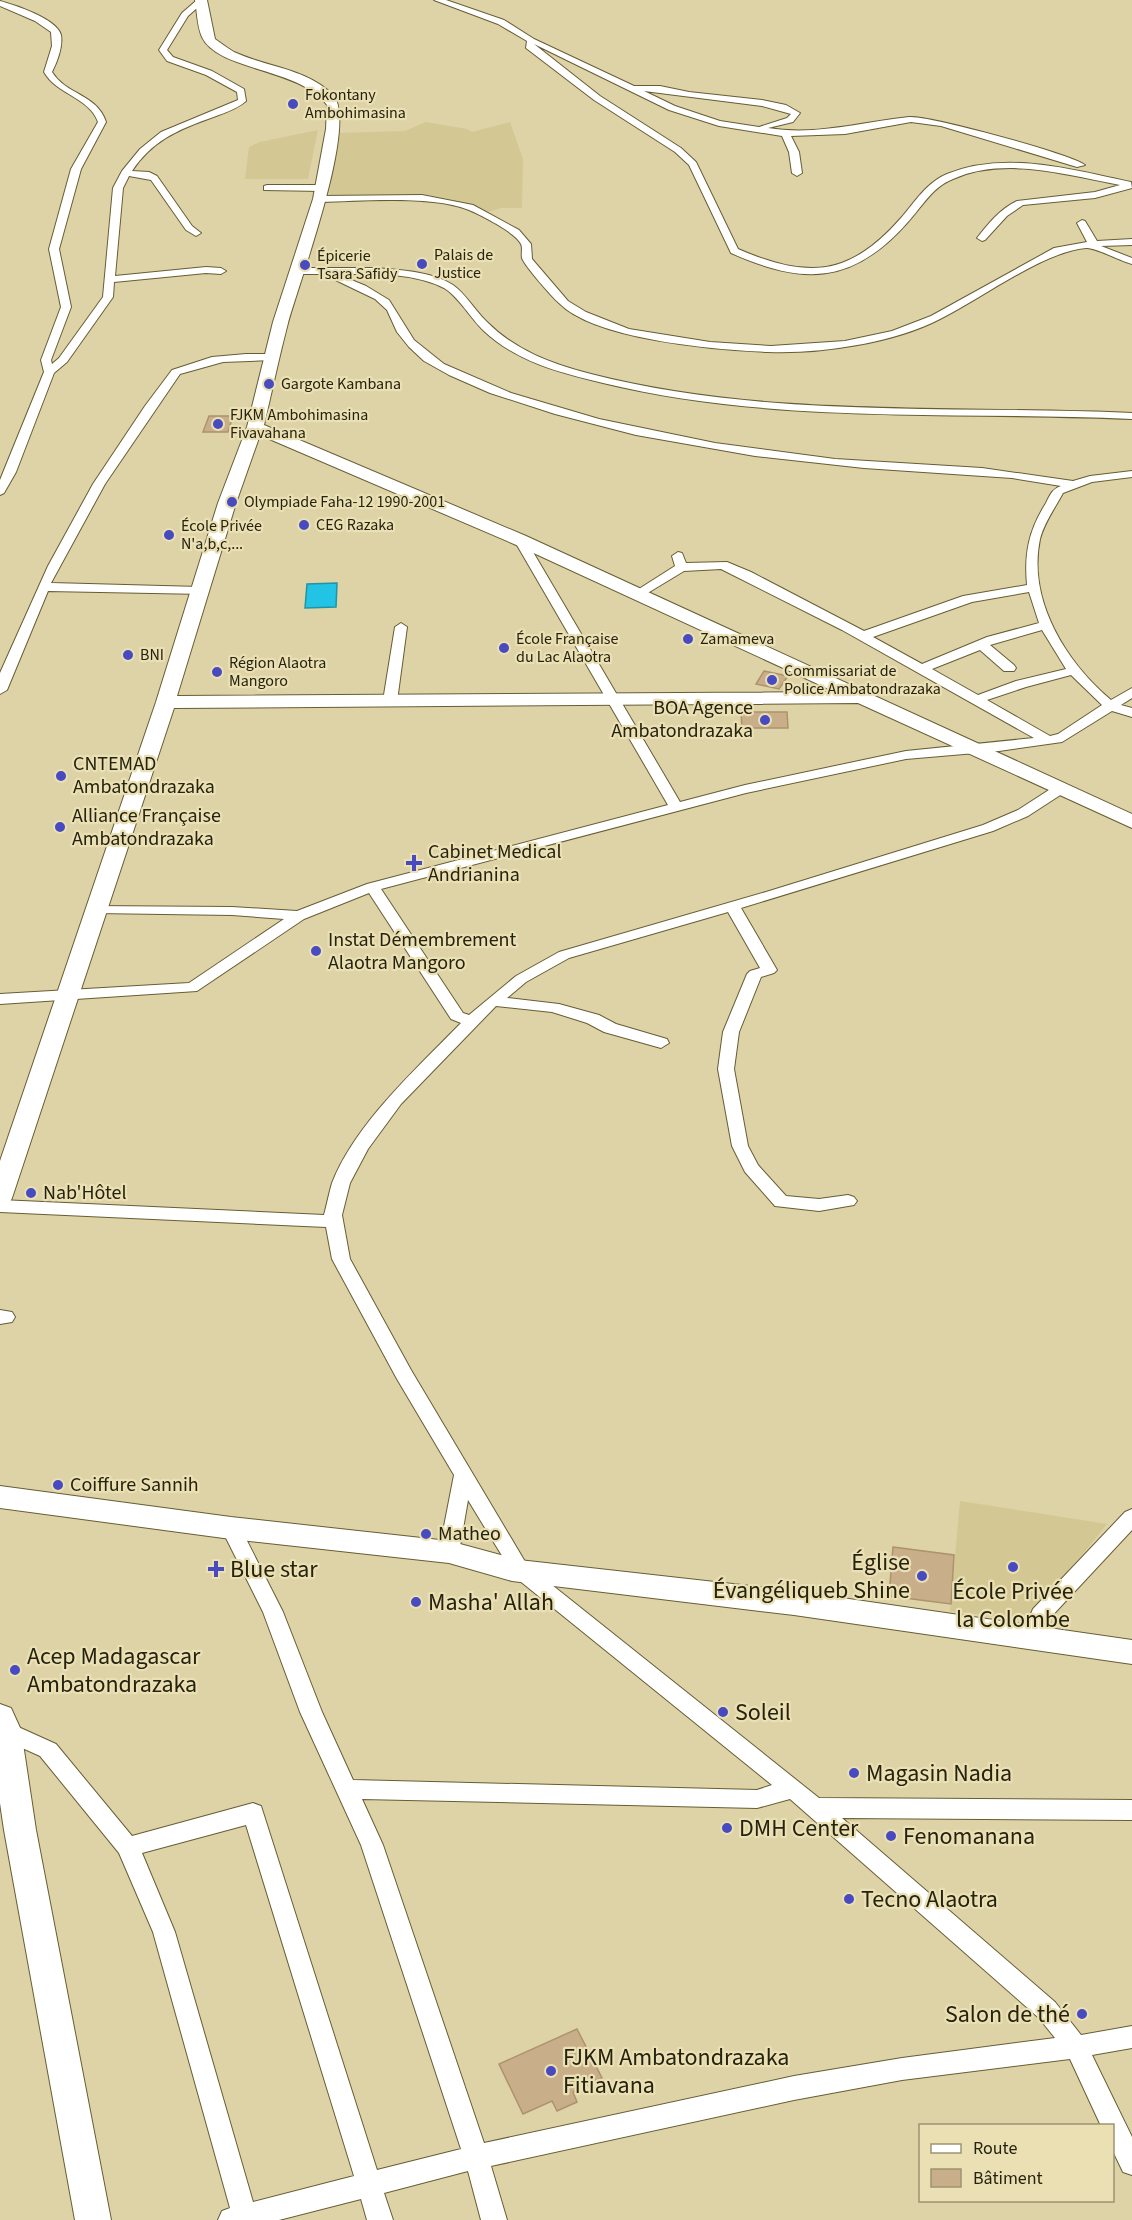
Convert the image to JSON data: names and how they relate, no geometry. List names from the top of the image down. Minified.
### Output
{"places":{"other":["Fokontany Ambohimasina","Palais de Justice","Épicerie Tsara Safidy","Gargote Kambana","FJKM Ambohimasina Fivavahana","Olympiade Faha-12 1990-2001","CEG Razaka","École Privée N'a,b,c,...","Zamameva","École Française du Lac Alaotra","BNI","Région Alaotra Mangoro","Commissariat de Police Ambatondrazaka","BOA Agence Ambatondrazaka","CNTEMAD Ambatondrazaka","Alliance Française Ambatondrazaka","Instat Démembrement Alaotra Mangoro","Nab'Hôtel","Coiffure Sannih","Matheo","École Privée la Colombe","Église Évangéliqueb Shine","Masha' Allah","Acep Madagascar Ambatondrazaka","Soleil","Magasin Nadia","DMH Center","Fenomanana","Tecno Alaotra","Salon de thé","FJKM Ambatondrazaka Fitiavana"],"health":["Cabinet Medical Andrianina","Blue star"]},"legend":["Route","Bâtiment"]}
